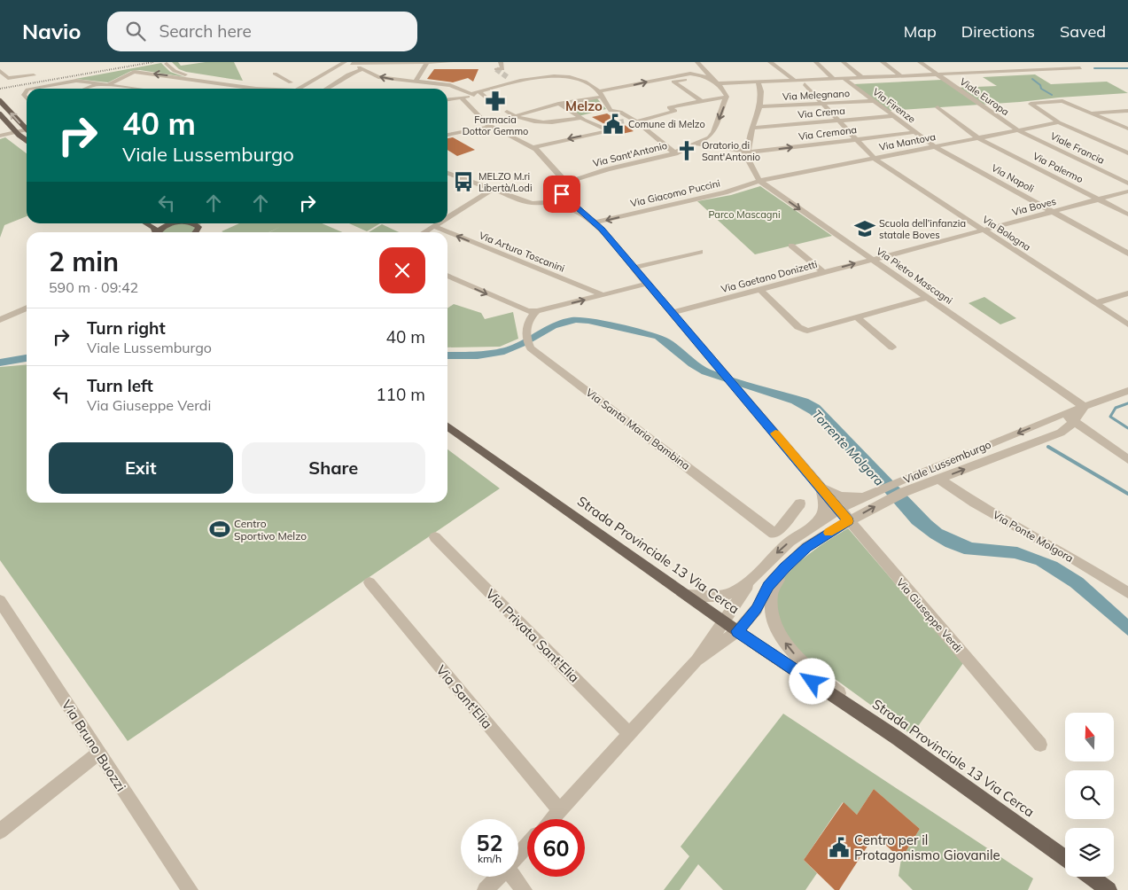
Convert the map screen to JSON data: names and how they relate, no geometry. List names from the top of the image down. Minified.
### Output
{"streets":{"main road":["Strada Provinciale 13 Via Cerca"],"street":["Via Melegnano","Viale Europa","Via Firenze","Via Crema","Via Cremona","Via Mantova","Viale Francia","Via Sant'Antonio","Via Palermo","Via Napoli","Via Giacomo Puccini","Via Boves","Via Bologna","Via Arturo Toscanini","Via Pietro Mascagni","Via Gaetano Donizetti","Via Santa Maria Bambina","Viale Lussemburgo","Via Ponte Molgora","Via Giuseppe Verdi","Via Privata Sant'Elia","Via Sant'Elia","Via Bruno Buozzi"]},"crossings":[["Via Melegnano","Via Firenze"],["Via Melegnano","Via Bologna"],["Viale Europa","Via Mantova"],["Viale Europa","Viale Francia"],["Via Firenze","Via Crema"],["Via Firenze","Via Cremona"],["Via Firenze","Via Mantova"],["Via Firenze","Via Napoli"],["Via Crema","Via Bologna"],["Via Cremona","Via Bologna"],["Via Cremona","Via Pietro Mascagni"],["Via Mantova","Viale Francia"],["Via Mantova","Via Palermo"],["Via Mantova","Via Napoli"],["Via Mantova","Via Giacomo Puccini"],["Via Mantova","Via Bologna"],["Via Mantova","Via Pietro Mascagni"],["Via Palermo","Via Boves"],["Via Napoli","Via Boves"],["Via Giacomo Puccini","Via Pietro Mascagni"],["Via Giacomo Puccini","Via Giuseppe Verdi"],["Via Boves","Via Bologna"],["Via Boves","Via Pietro Mascagni"],["Via Boves","Via Gaetano Donizetti"],["Via Pietro Mascagni","Via Gaetano Donizetti"],["Via Pietro Mascagni","Viale Lussemburgo"],["Via Gaetano Donizetti","Via Giuseppe Verdi"],["Viale Lussemburgo","Via Ponte Molgora"],["Viale Lussemburgo","Strada Provinciale 13 Via Cerca"],["Viale Lussemburgo","Via Giuseppe Verdi"]],"districts":["Melzo"],"water":["Torrente Molgora"],"parks":["Parco Mascagni"],"places":{"pharmacy":["Farmacia Dottor Gemmo"],"public building":["Comune di Melzo","Centro per il Protagonismo Giovanile"],"church":["Oratorio di Sant'Antonio"],"bus stop":["MELZO M.ri Libertà/Lodi"],"school or university":["Scuola dell’infanzia statale Boves"],"sports":["Centro Sportivo Melzo"]},"north":"top","page":{"header":"Navio","search":"Search here","nav":["Map","Directions","Saved"],"turn":["40 m","Viale Lussemburgo"],"heading":["2 min","590 m · 09:42"],"list":[{"name":"Turn right","note":"Viale Lussemburgo","value":"40 m"},{"name":"Turn left","note":"Via Giuseppe Verdi","value":"110 m"}],"buttons":["Exit","Share"],"speed":"52 km/h","limit":"60"}}
